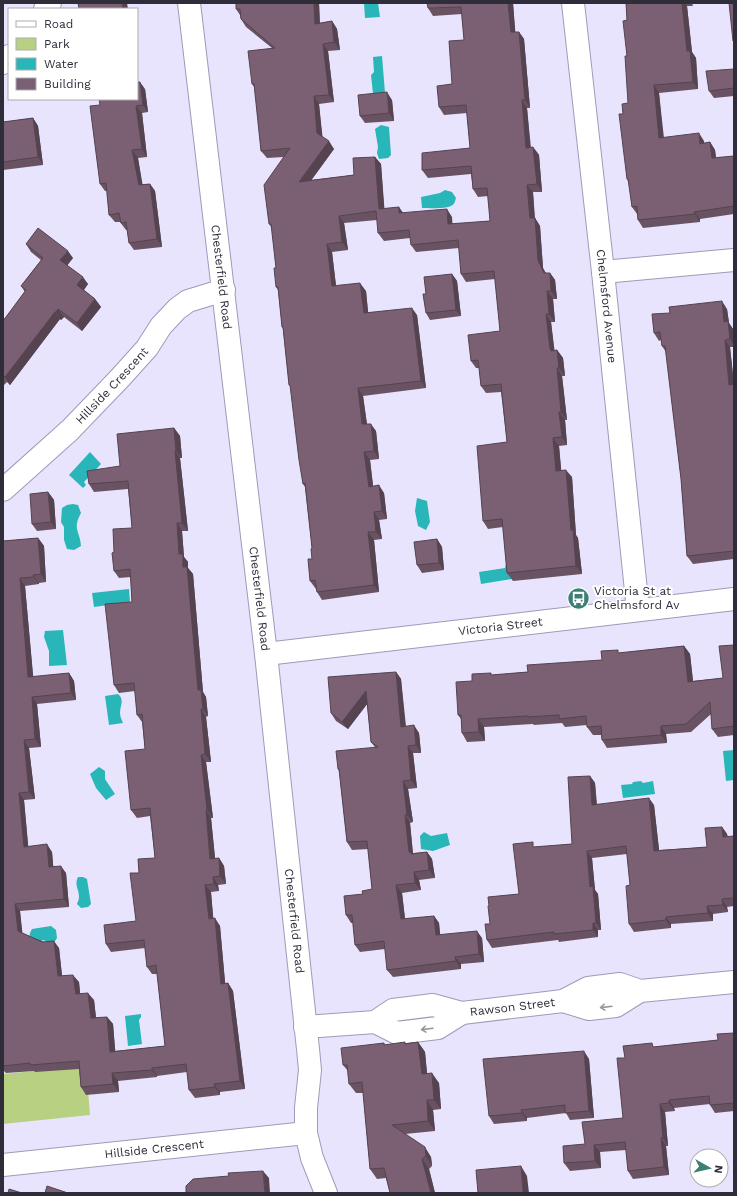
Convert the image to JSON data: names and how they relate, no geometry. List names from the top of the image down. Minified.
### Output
{"streets":{"street":["Chesterfield Road","Chelmsford Avenue","Hillside Crescent","Victoria Street","Rawson Street"]},"crossings":[["Chesterfield Road","Hillside Crescent"],["Chesterfield Road","Victoria Street"],["Chesterfield Road","Rawson Street"],["Chelmsford Avenue","Victoria Street"]],"places":{"bus stop":["Victoria St at Chelmsford Av"]},"legend":["Road","Park","Water","Building"],"north":"right"}
